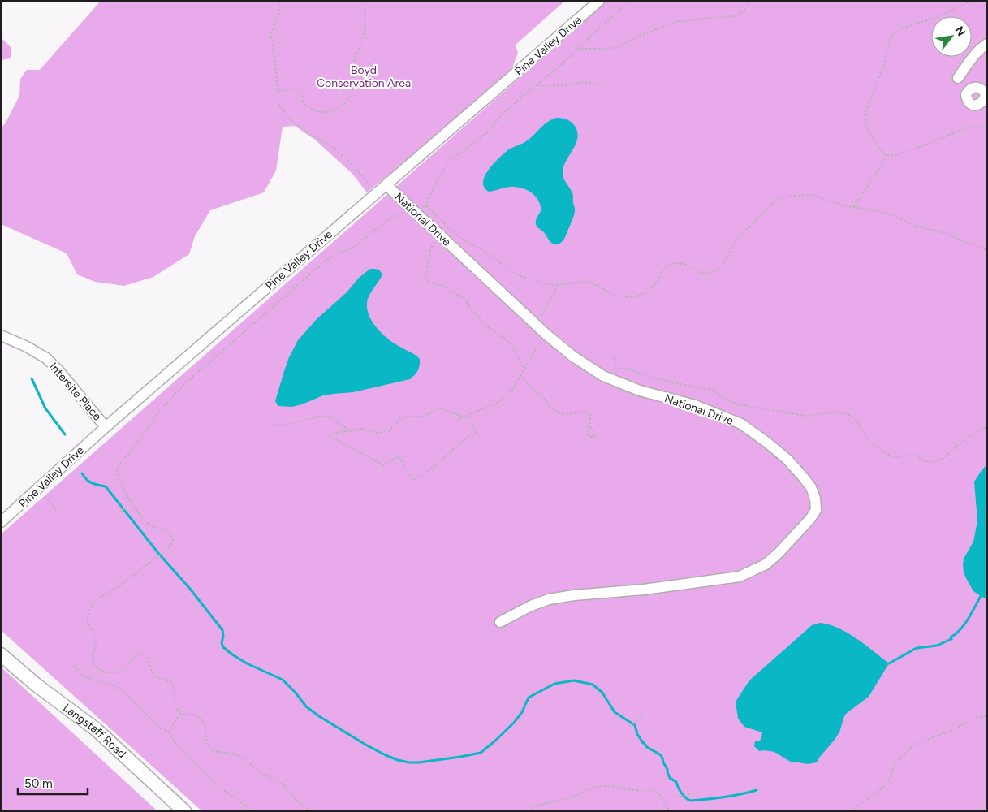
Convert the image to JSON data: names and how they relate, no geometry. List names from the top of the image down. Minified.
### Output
{"streets":{"main road":["Langstaff Road"],"street":["Pine Valley Drive","National Drive","Intersite Place"]},"crossings":[["Pine Valley Drive","National Drive"],["Pine Valley Drive","Intersite Place"]],"parks":["Boyd Conservation Area"],"scale_bar":"50 m","north":"top right"}
